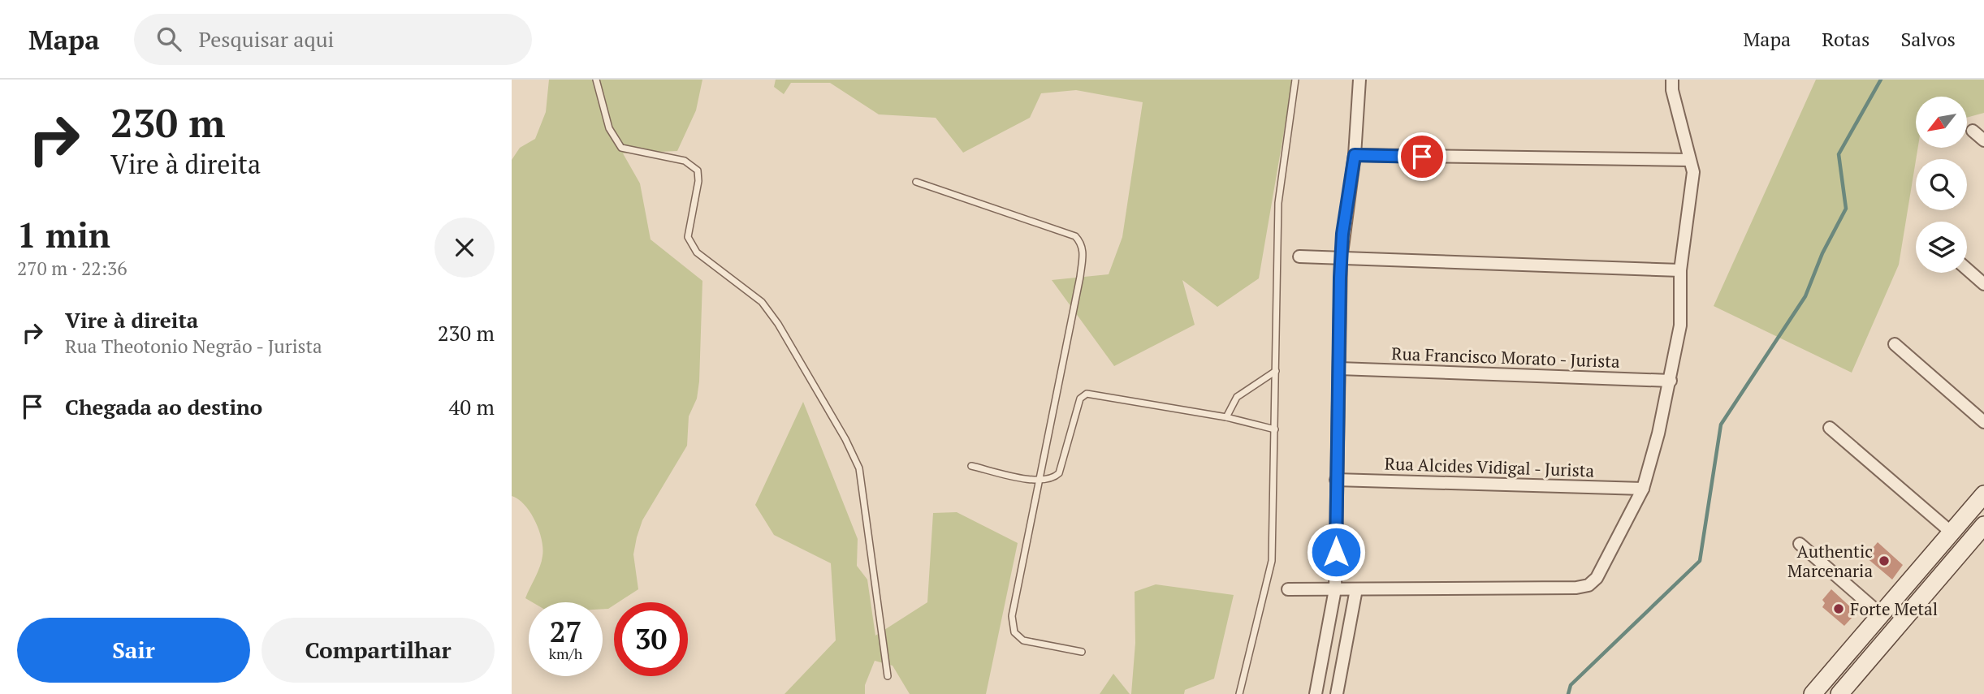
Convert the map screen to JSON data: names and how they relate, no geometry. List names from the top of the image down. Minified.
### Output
{"streets":{"street":["Rua Francisco Morato - Jurista","Rua Alcides Vidigal - Jurista"]},"places":["Authentic Marcenaria","Forte Metal"],"north":"bottom left","page":{"header":"Mapa","search":"Pesquisar aqui","nav":["Mapa","Rotas","Salvos"],"turn":["230 m","Vire à direita"],"heading":["1 min","270 m · 22:36"],"list":[{"name":"Vire à direita","note":"Rua Theotonio Negrão - Jurista","value":"230 m"},{"name":"Chegada ao destino","value":"40 m"}],"speed":"27 km/h","limit":"30","buttons":["Sair","Compartilhar"]}}
